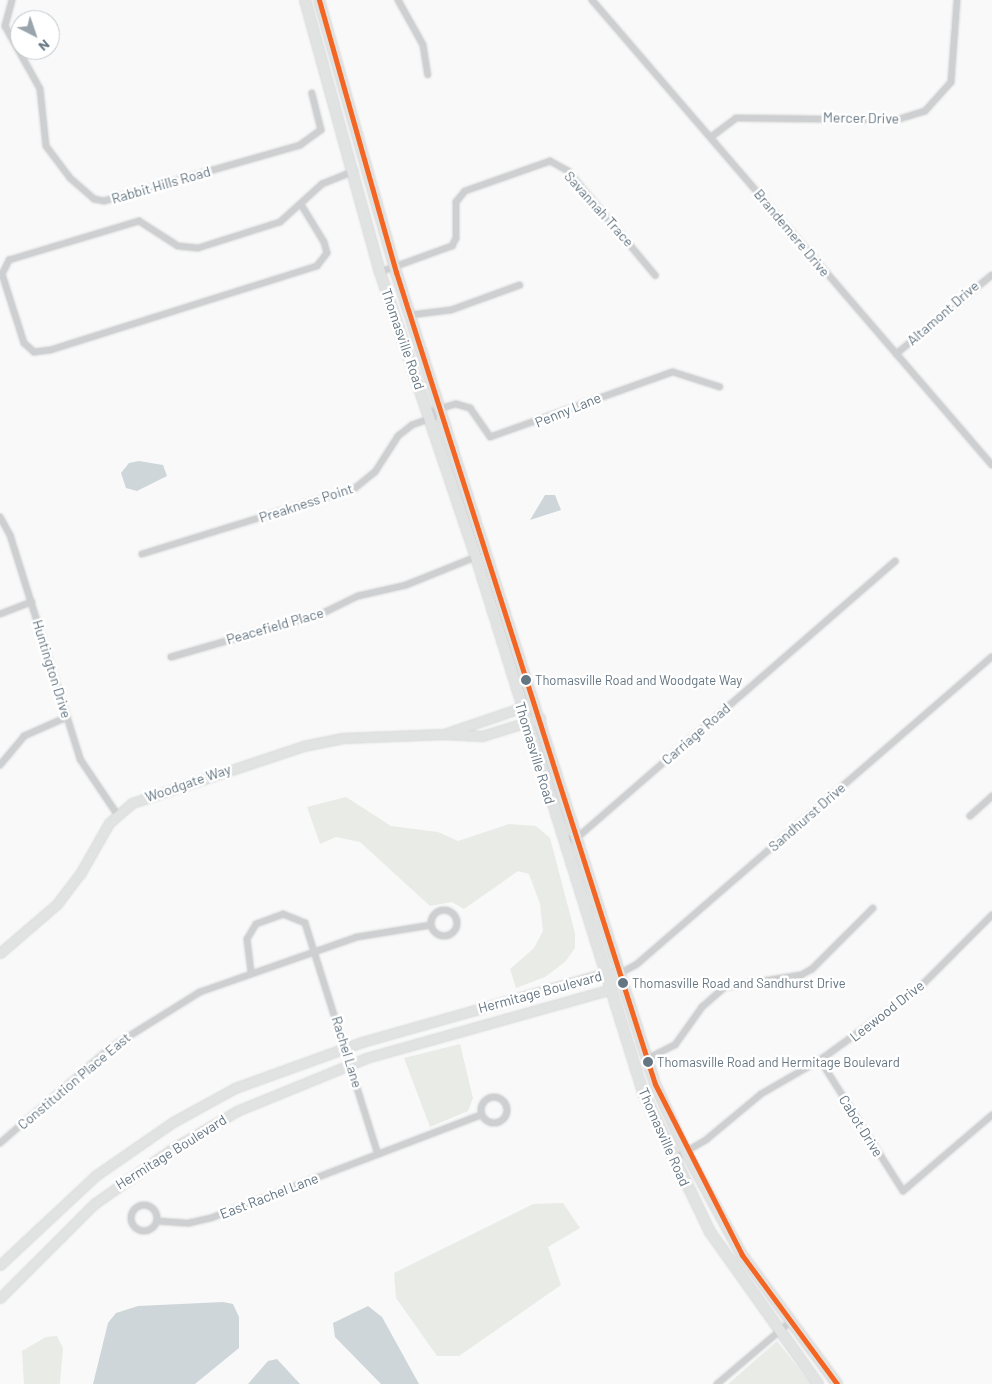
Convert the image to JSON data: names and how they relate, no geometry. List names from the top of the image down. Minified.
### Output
{"streets":{"main road":["Thomasville Road"],"street":["Mercer Drive","Rabbit Hills Road","Savannah Trace","Brandemere Drive","Altamont Drive","Penny Lane","Preakness Point","Peacefield Place","Huntington Drive","Carriage Road","Woodgate Way","Sandhurst Drive","Hermitage Boulevard","Leewood Drive","Rachel Lane","Constitution Place East","Cabot Drive","East Rachel Lane"]},"crossings":[["Mercer Drive","Brandemere Drive"],["Savannah Trace","Thomasville Road"],["Brandemere Drive","Altamont Drive"],["Thomasville Road","Penny Lane"],["Thomasville Road","Preakness Point"],["Thomasville Road","Peacefield Place"],["Thomasville Road","Carriage Road"],["Thomasville Road","Woodgate Way"],["Thomasville Road","Sandhurst Drive"],["Thomasville Road","Hermitage Boulevard"],["Thomasville Road","Leewood Drive"],["Penny Lane","Preakness Point"],["Huntington Drive","Woodgate Way"],["Sandhurst Drive","Hermitage Boulevard"],["Hermitage Boulevard","Rachel Lane"],["Leewood Drive","Cabot Drive"],["Rachel Lane","Constitution Place East"],["Rachel Lane","East Rachel Lane"]],"places":["Thomasville Road and Woodgate Way","Thomasville Road and Sandhurst Drive","Thomasville Road and Hermitage Boulevard"],"north":"bottom right"}
